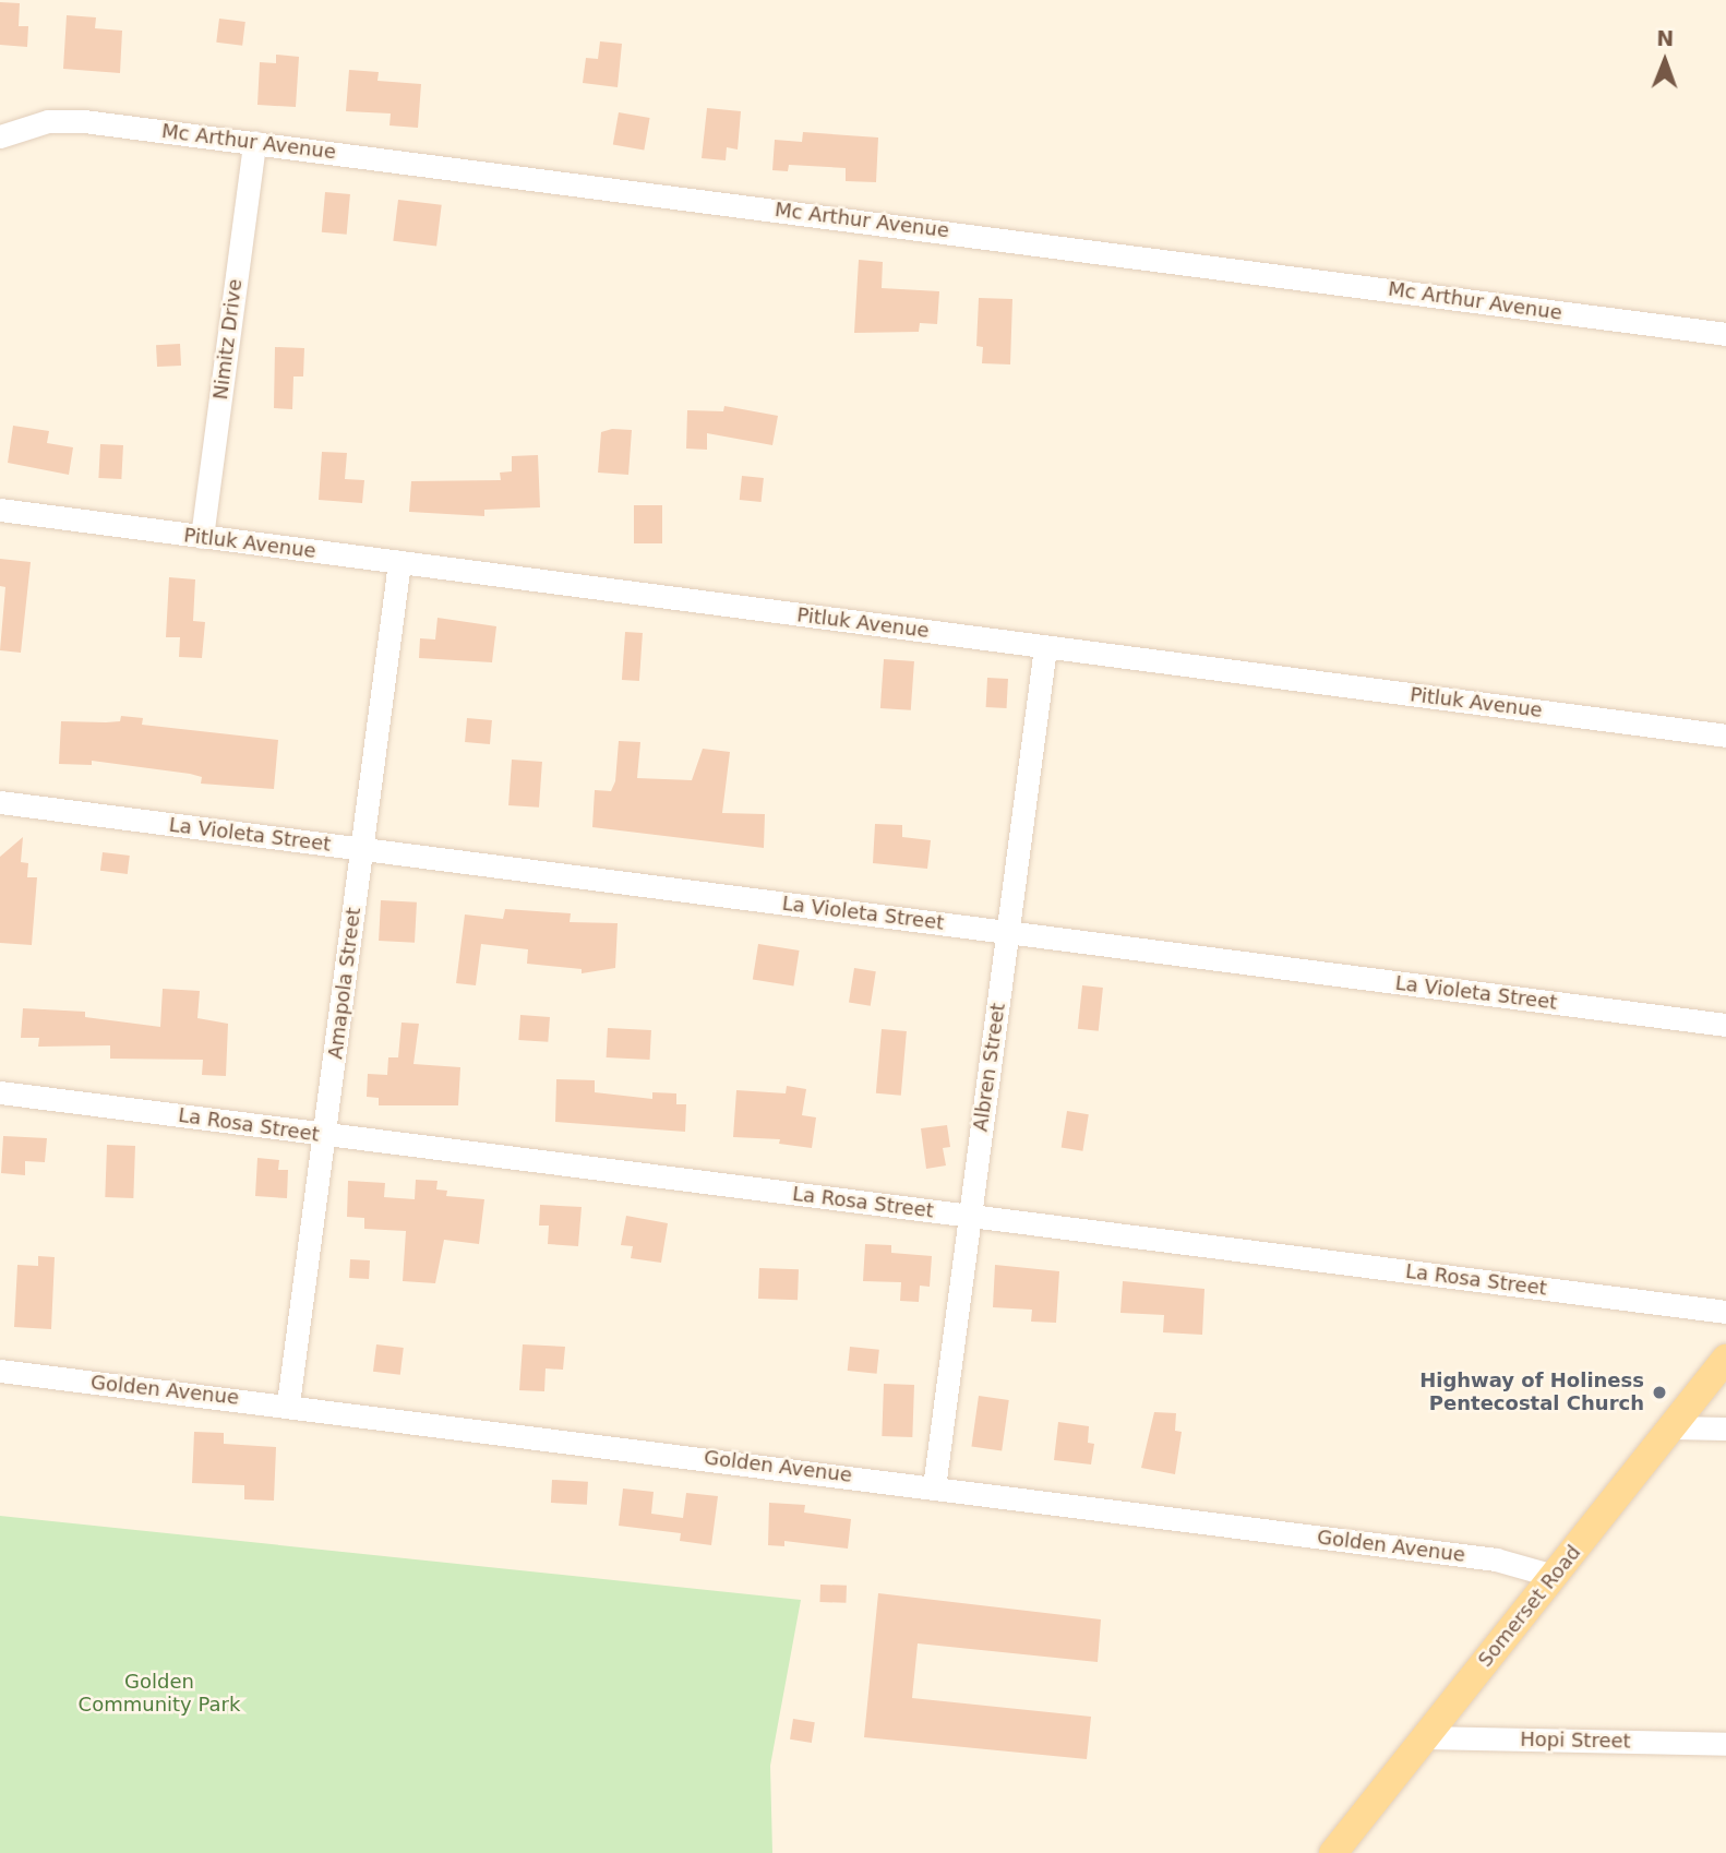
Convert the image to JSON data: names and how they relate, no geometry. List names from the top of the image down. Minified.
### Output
{"streets":{"main road":["Somerset Road"],"street":["Mc Arthur Avenue","Nimitz Drive","Pitluk Avenue","La Violeta Street","Amapola Street","Albren Street","La Rosa Street","Golden Avenue","Hopi Street"]},"crossings":[["Mc Arthur Avenue","Nimitz Drive"],["Nimitz Drive","Pitluk Avenue"],["Pitluk Avenue","Amapola Street"],["Pitluk Avenue","Albren Street"],["La Violeta Street","Amapola Street"],["La Violeta Street","Albren Street"],["Amapola Street","La Rosa Street"],["Amapola Street","Golden Avenue"],["Albren Street","La Rosa Street"],["Albren Street","Golden Avenue"],["Golden Avenue","Somerset Road"],["Somerset Road","Hopi Street"]],"parks":["Golden Community Park"],"places":["Highway of Holiness Pentecostal Church"],"north":"top"}
